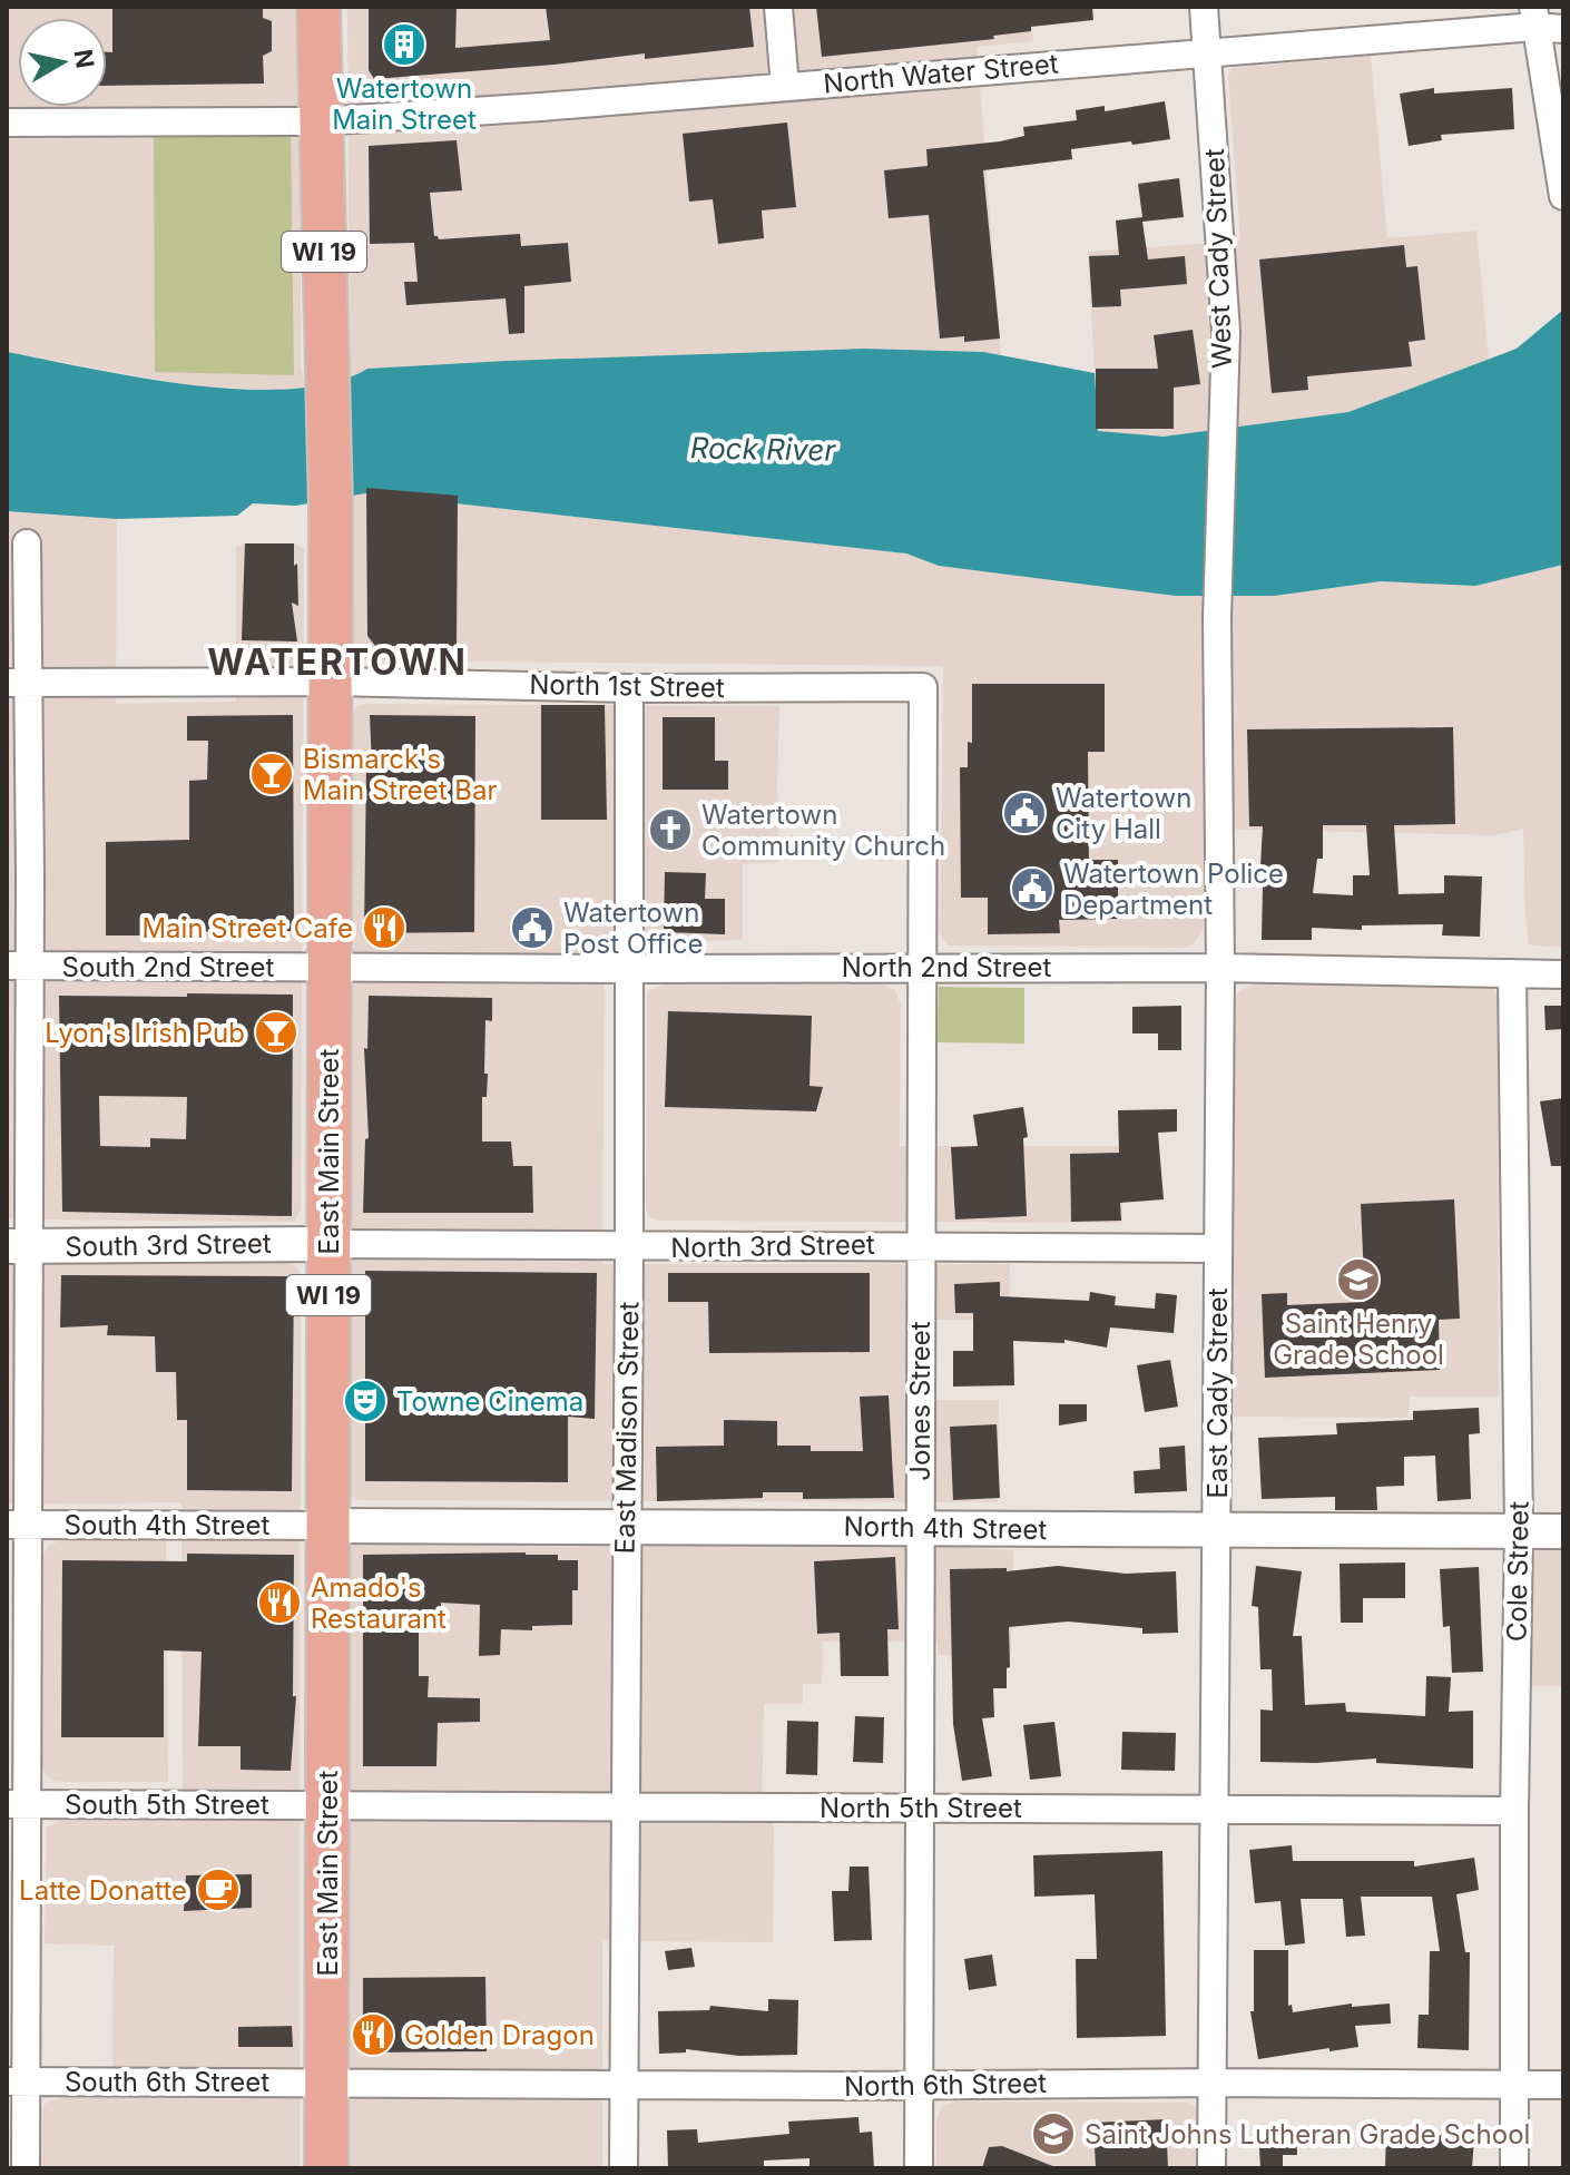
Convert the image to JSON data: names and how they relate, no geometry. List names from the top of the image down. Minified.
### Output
{"streets":{"main road":["WI 19","East Main Street"],"street":["North Water Street","West Cady Street","North 1st Street","South 2nd Street","North 2nd Street","South 3rd Street","North 3rd Street","East Cady Street","Jones Street","East Madison Street","South 4th Street","North 4th Street","Cole Street","South 5th Street","North 5th Street","South 6th Street","North 6th Street"]},"crossings":[["North Water Street","WI 19"],["North Water Street","West Cady Street"],["North Water Street","East Main Street"],["WI 19","East Main Street"],["West Cady Street","East Cady Street"],["North 1st Street","East Main Street"],["North 1st Street","Jones Street"],["North 1st Street","East Madison Street"],["South 2nd Street","North 2nd Street"],["South 2nd Street","East Main Street"],["North 2nd Street","East Main Street"],["North 2nd Street","East Cady Street"],["North 2nd Street","Jones Street"],["North 2nd Street","East Madison Street"],["North 2nd Street","Cole Street"],["East Main Street","South 3rd Street"],["East Main Street","North 3rd Street"],["East Main Street","South 4th Street"],["East Main Street","North 4th Street"],["East Main Street","South 5th Street"],["East Main Street","North 5th Street"],["East Main Street","South 6th Street"],["East Main Street","North 6th Street"],["South 3rd Street","North 3rd Street"],["North 3rd Street","East Cady Street"],["North 3rd Street","Jones Street"],["North 3rd Street","East Madison Street"],["East Cady Street","North 4th Street"],["East Cady Street","North 5th Street"],["East Cady Street","North 6th Street"],["Jones Street","North 4th Street"],["Jones Street","North 5th Street"],["Jones Street","North 6th Street"],["East Madison Street","North 4th Street"],["East Madison Street","North 5th Street"],["East Madison Street","North 6th Street"],["South 4th Street","North 4th Street"],["North 4th Street","Cole Street"],["Cole Street","North 5th Street"],["Cole Street","North 6th Street"],["South 5th Street","North 5th Street"],["South 6th Street","North 6th Street"]],"districts":["WATERTOWN"],"water":["Rock River"],"places":{"building":["Watertown Main Street"],"bar":["Bismarck's Main Street Bar","Lyon's Irish Pub"],"public building":["Watertown City Hall","Watertown Police Department","Watertown Post Office"],"church":["Watertown Community Church"],"restaurant":["Main Street Cafe","Amado's Restaurant","Golden Dragon"],"school or university":["Saint Henry Grade School","Saint Johns Lutheran Grade School"],"theatre":["Towne Cinema"],"cafe":["Latte Donatte"]},"north":"right"}
